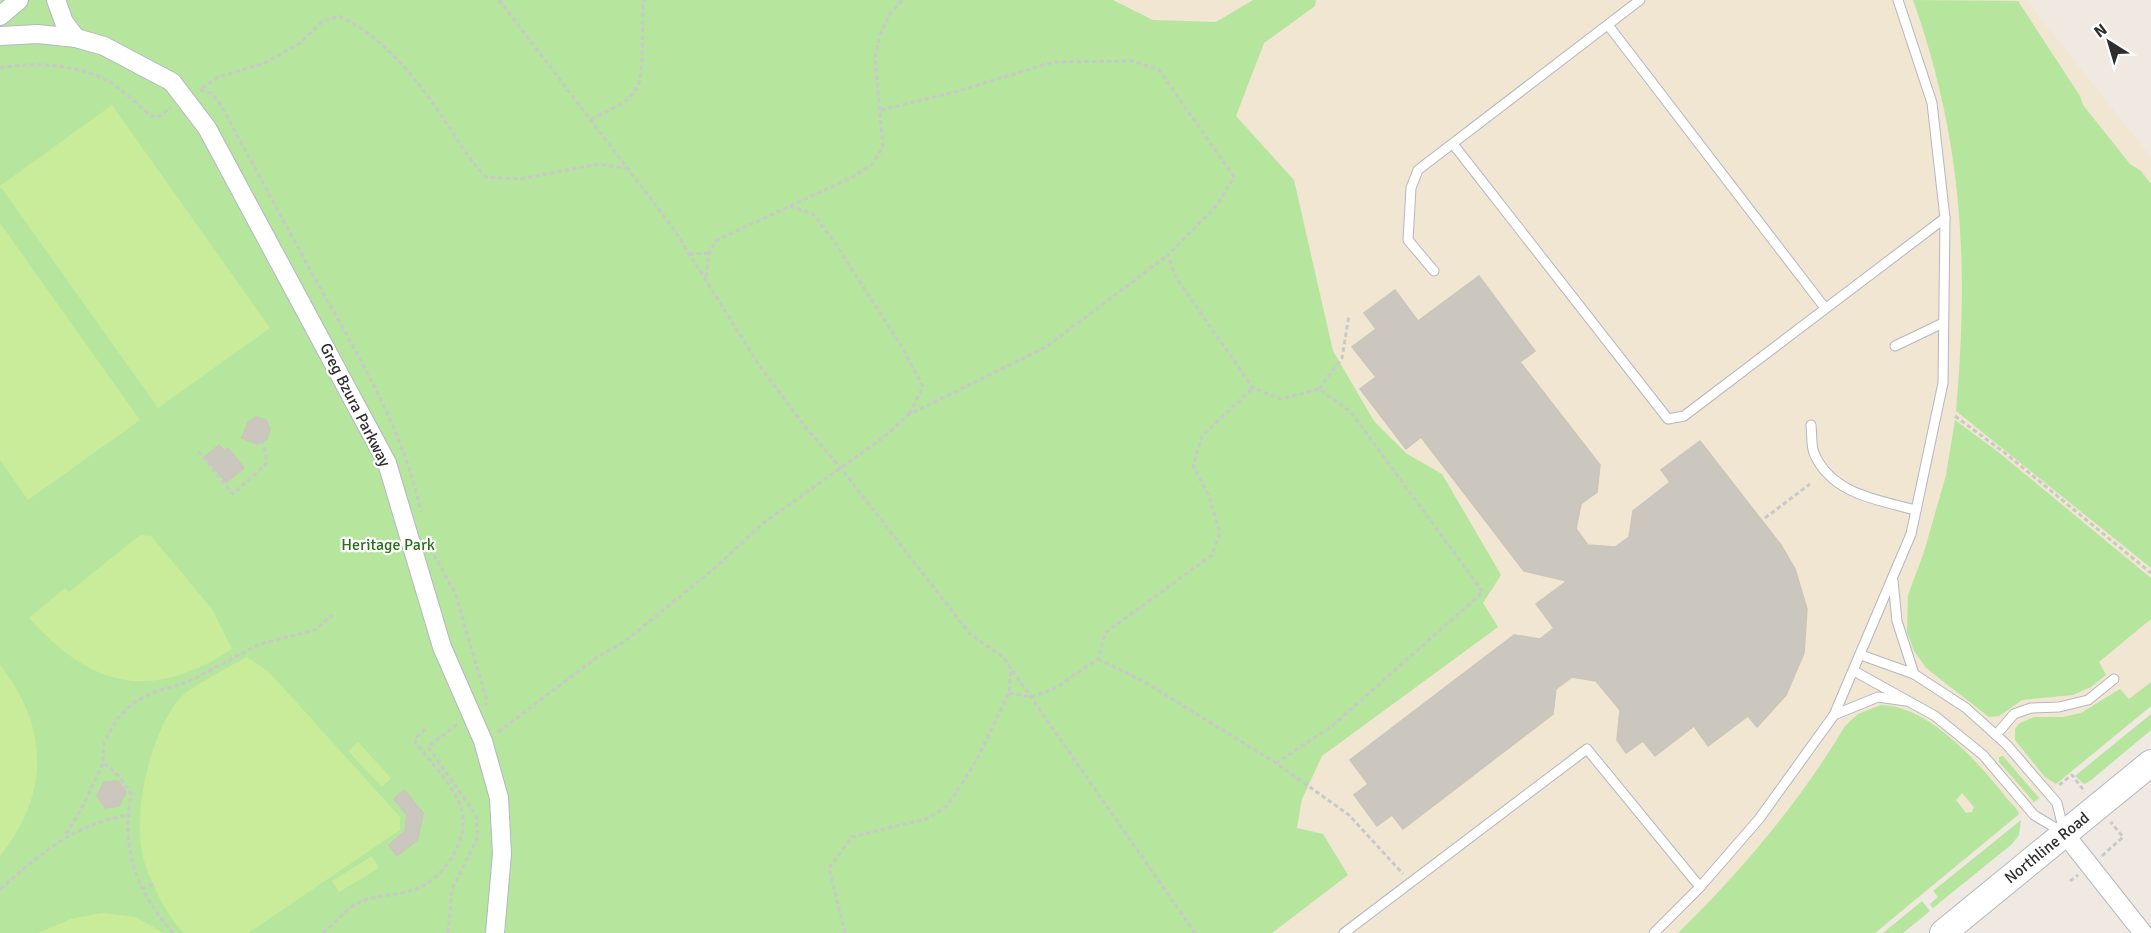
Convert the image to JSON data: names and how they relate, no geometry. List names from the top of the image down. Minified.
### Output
{"streets":{"main road":["Northline Road"],"street":["Greg Bzura Parkway"]},"parks":["Heritage Park"],"north":"top left"}
